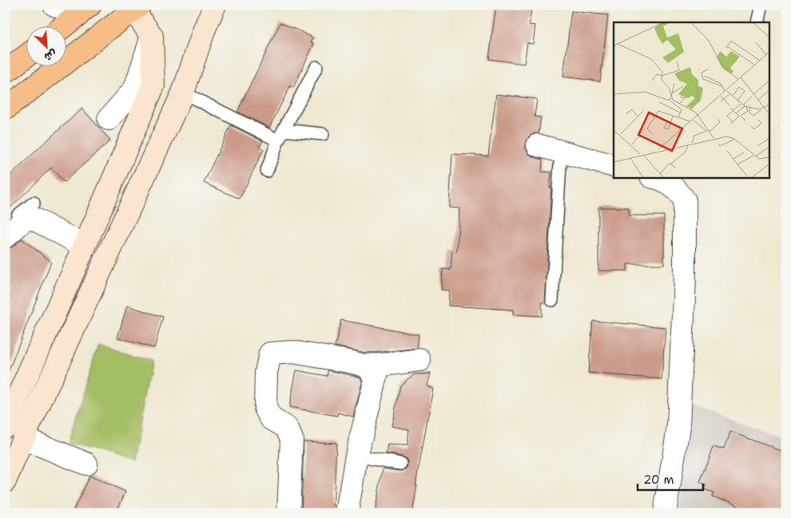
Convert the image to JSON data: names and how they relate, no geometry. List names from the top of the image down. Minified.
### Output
{"scale_bar":"20 m","north":"bottom right"}
